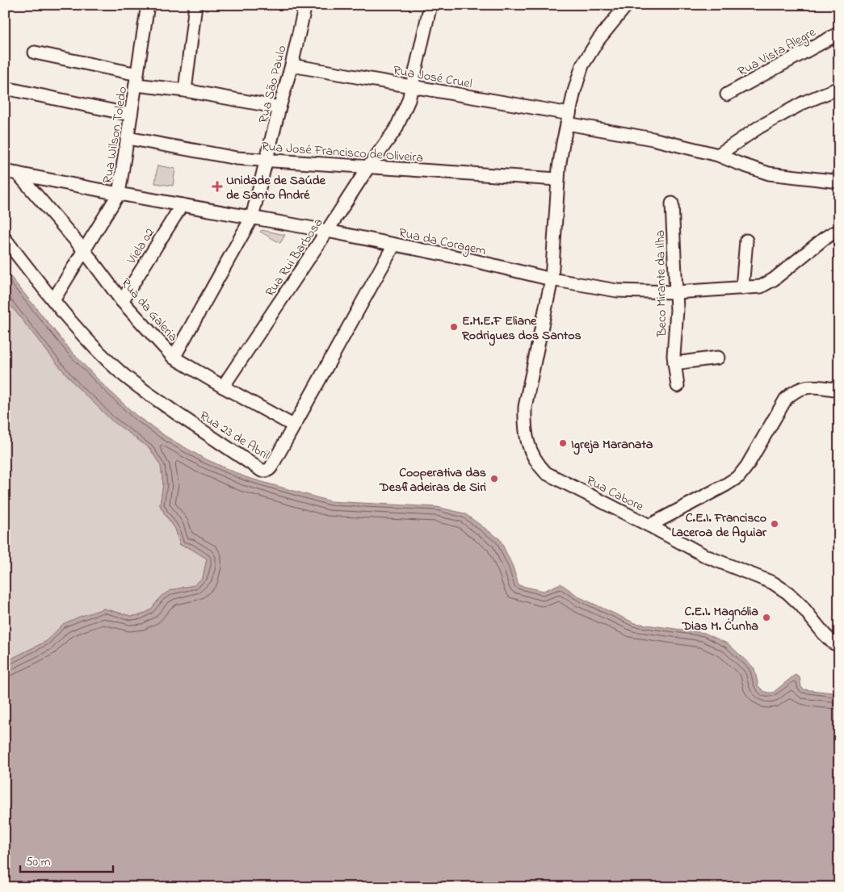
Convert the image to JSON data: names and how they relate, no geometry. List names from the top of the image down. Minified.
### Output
{"streets":{"street":["Rua Vista Alegre","Rua José Cruel","Rua São Paulo","Rua Wilson Toledo","Rua José Francisco de Oliveira","Rua da Coragem","Viela 02","Rua Rui Barbosa","Beco Mirante da Ilha","Rua da Galeria","Rua 23 de Abril","Rua Cabore"]},"crossings":[["Rua José Cruel","Rua São Paulo"],["Rua José Cruel","Rua Rui Barbosa"],["Rua José Cruel","Rua Cabore"],["Rua São Paulo","Rua José Francisco de Oliveira"],["Rua São Paulo","Rua da Galeria"],["Rua Wilson Toledo","Rua José Francisco de Oliveira"],["Rua Wilson Toledo","Rua da Galeria"],["Rua Wilson Toledo","Rua 23 de Abril"],["Rua José Francisco de Oliveira","Rua Rui Barbosa"],["Rua José Francisco de Oliveira","Rua Cabore"],["Rua da Coragem","Rua Rui Barbosa"],["Rua da Coragem","Beco Mirante da Ilha"],["Rua da Coragem","Rua 23 de Abril"],["Rua da Coragem","Rua Cabore"],["Viela 02","Rua da Galeria"],["Rua Rui Barbosa","Rua da Galeria"],["Rua da Galeria","Rua 23 de Abril"]],"places":{"health":["Unidade de Saúde de Santo André"],"other":["E.M.E.F Eliane Rodrigues dos Santos","Igreja Maranata","Cooperativa das Desfiadeiras de Siri","C.E.I. Francisco Laceroa de Aguiar","C.E.I. Magnólia Dias M. Cunha"]},"scale_bar":"50 m"}
